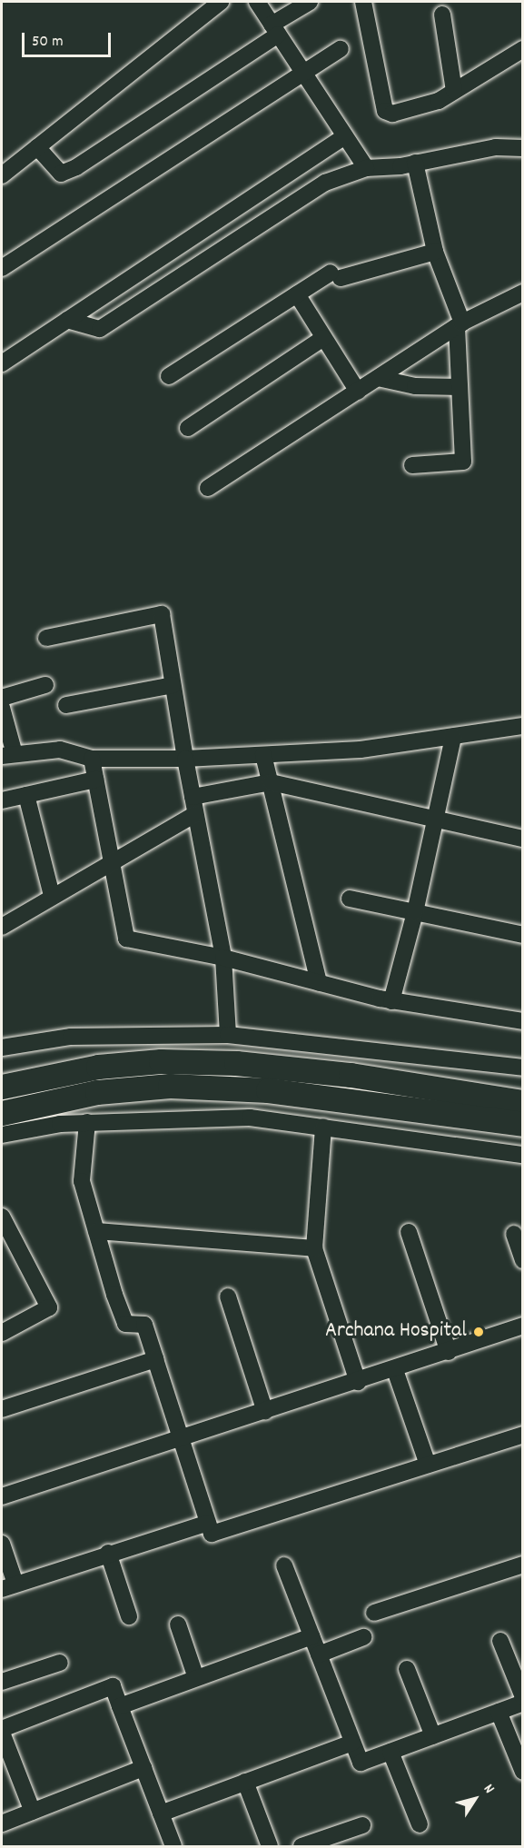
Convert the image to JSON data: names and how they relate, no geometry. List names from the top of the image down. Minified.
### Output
{"places":["Archana Hospital"],"scale_bar":"50 m","north":"top right"}
